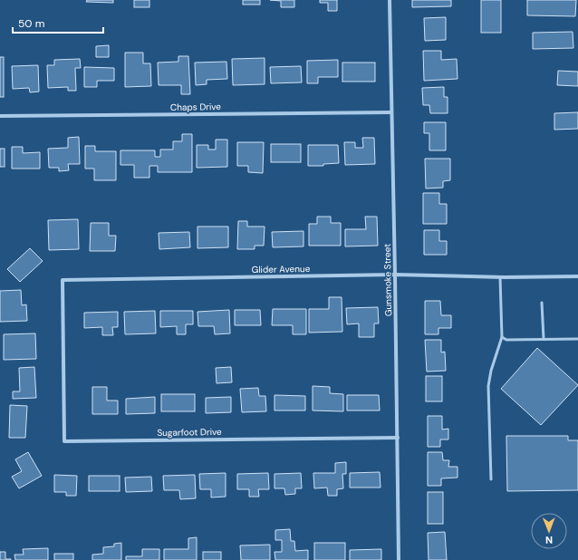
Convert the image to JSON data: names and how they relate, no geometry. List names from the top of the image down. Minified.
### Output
{"streets":{"street":["Chaps Drive","Glider Avenue","Gunsmoke Street","Sugarfoot Drive"]},"crossings":[["Chaps Drive","Gunsmoke Street"],["Glider Avenue","Gunsmoke Street"],["Glider Avenue","Sugarfoot Drive"],["Gunsmoke Street","Sugarfoot Drive"]],"scale_bar":"50 m","north":"bottom"}
